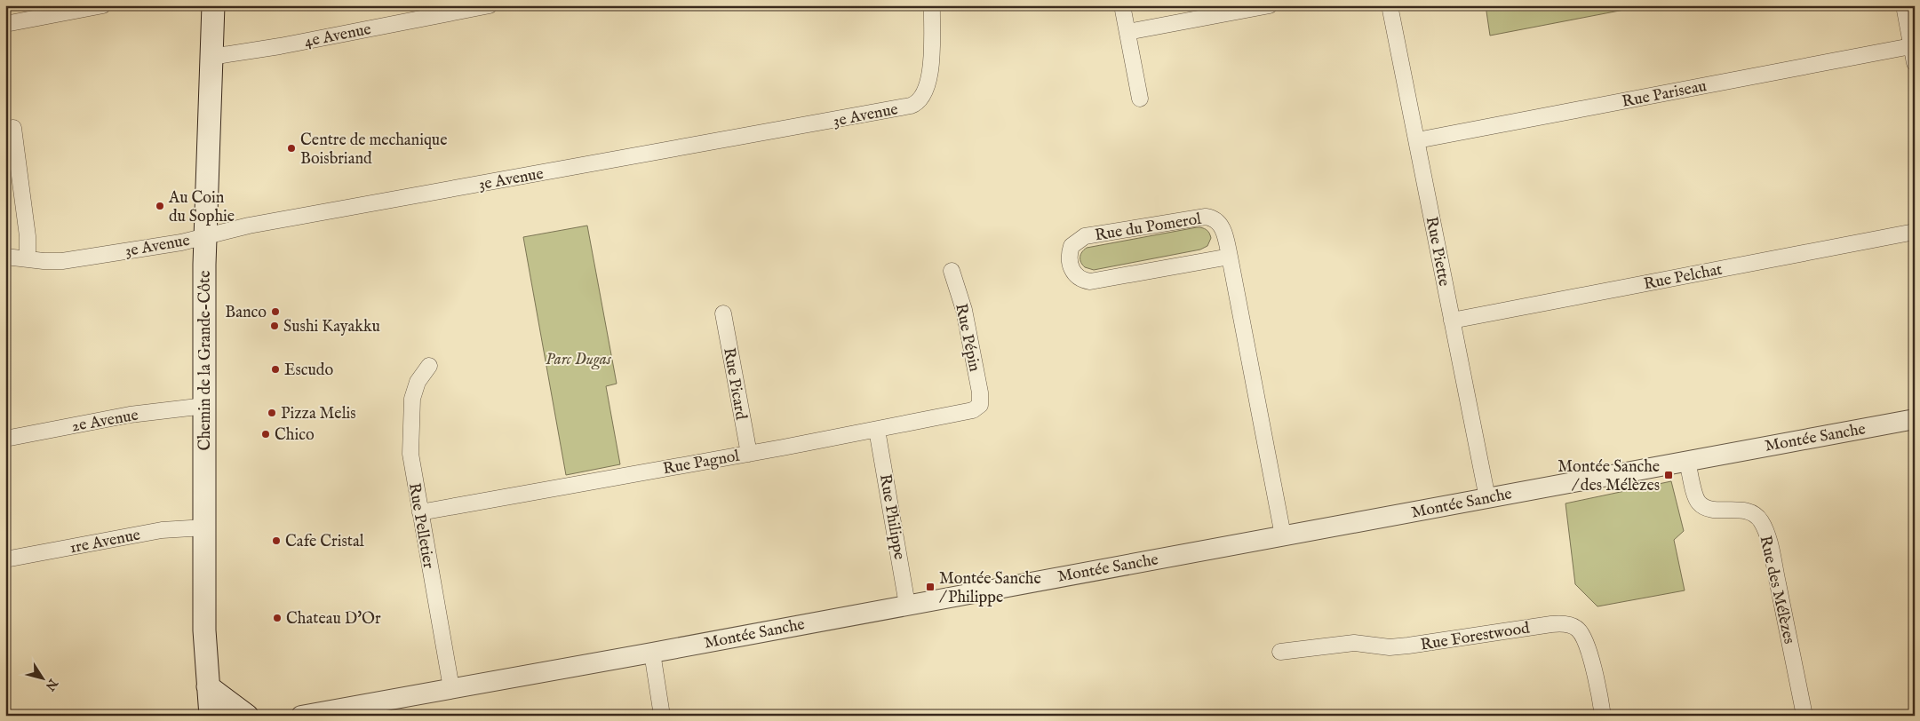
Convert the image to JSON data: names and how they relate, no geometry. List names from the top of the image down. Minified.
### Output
{"streets":{"main road":["Chemin de la Grande-Côte"],"street":["4e Avenue","Rue Pariseau","3e Avenue","Rue du Pomerol","Rue Piette","Rue Pelchat","Rue Pépin","Rue Picard","2e Avenue","Montée Sanche","Rue Pagnol","Rue Philippe","Rue Pelletier","1re Avenue","Rue des Mélèzes","Rue Forestwood"]},"crossings":[["4e Avenue","Chemin de la Grande-Côte"],["Rue Pariseau","Rue Piette"],["3e Avenue","Chemin de la Grande-Côte"],["Rue du Pomerol","Montée Sanche"],["Rue Piette","Rue Pelchat"],["Rue Piette","Montée Sanche"],["Rue Pépin","Rue Pagnol"],["Chemin de la Grande-Côte","2e Avenue"],["Chemin de la Grande-Côte","1re Avenue"],["Rue Picard","Rue Pagnol"],["Montée Sanche","Rue Philippe"],["Montée Sanche","Rue Pelletier"],["Montée Sanche","Rue des Mélèzes"],["Rue Pagnol","Rue Philippe"],["Rue Pagnol","Rue Pelletier"]],"parks":["Parc Dugas"],"places":{"other":["Centre de mechanique Boisbriand","Au Coin du Sophie","Banco","Sushi Kayakku","Escudo","Pizza Melis","Chico","Cafe Cristal","Chateau D'Or"],"transit":["Montée Sanche / des Mélèzes","Montée Sanche / Philippe"]},"north":"bottom right"}
